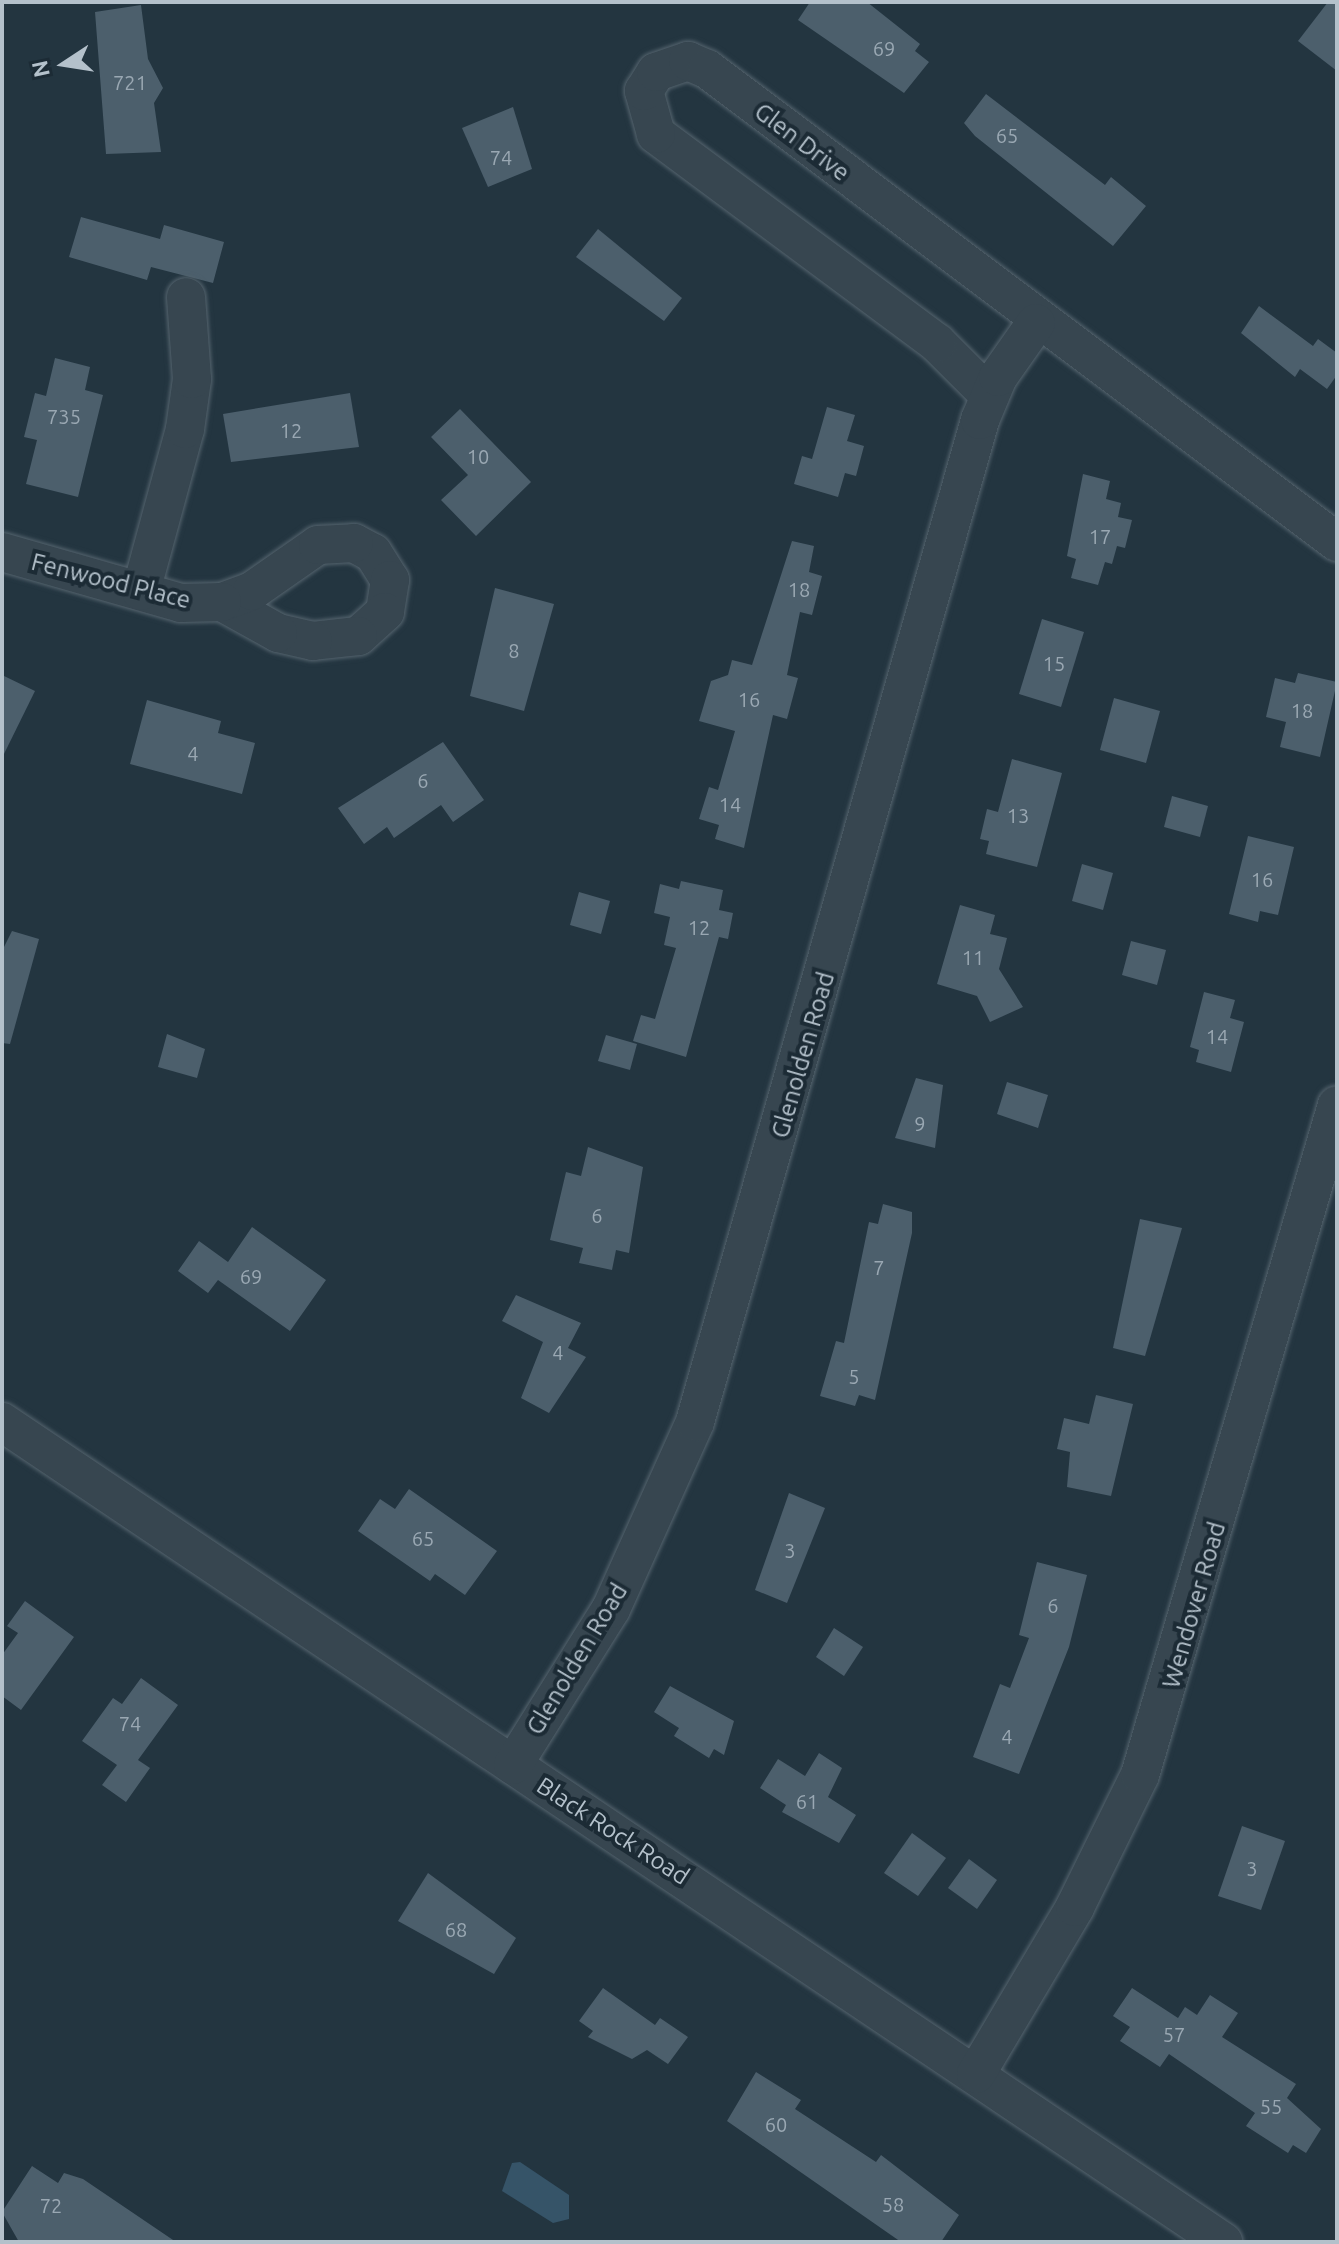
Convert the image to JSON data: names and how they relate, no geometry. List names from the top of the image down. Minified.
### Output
{"streets":{"street":["Glen Drive","Fenwood Place","Glenolden Road","Wendover Road","Black Rock Road"]},"crossings":[["Glen Drive","Glenolden Road"],["Glenolden Road","Black Rock Road"],["Wendover Road","Black Rock Road"]],"house_numbers":["69","721","65","74","735","12","10","17","18","8","15","16","18","4","6","14","13","16","12","11","14","9","6","7","69","4","5","65","3","6","74","4","61","3","68","57","55","60","58","72"],"north":"left"}
